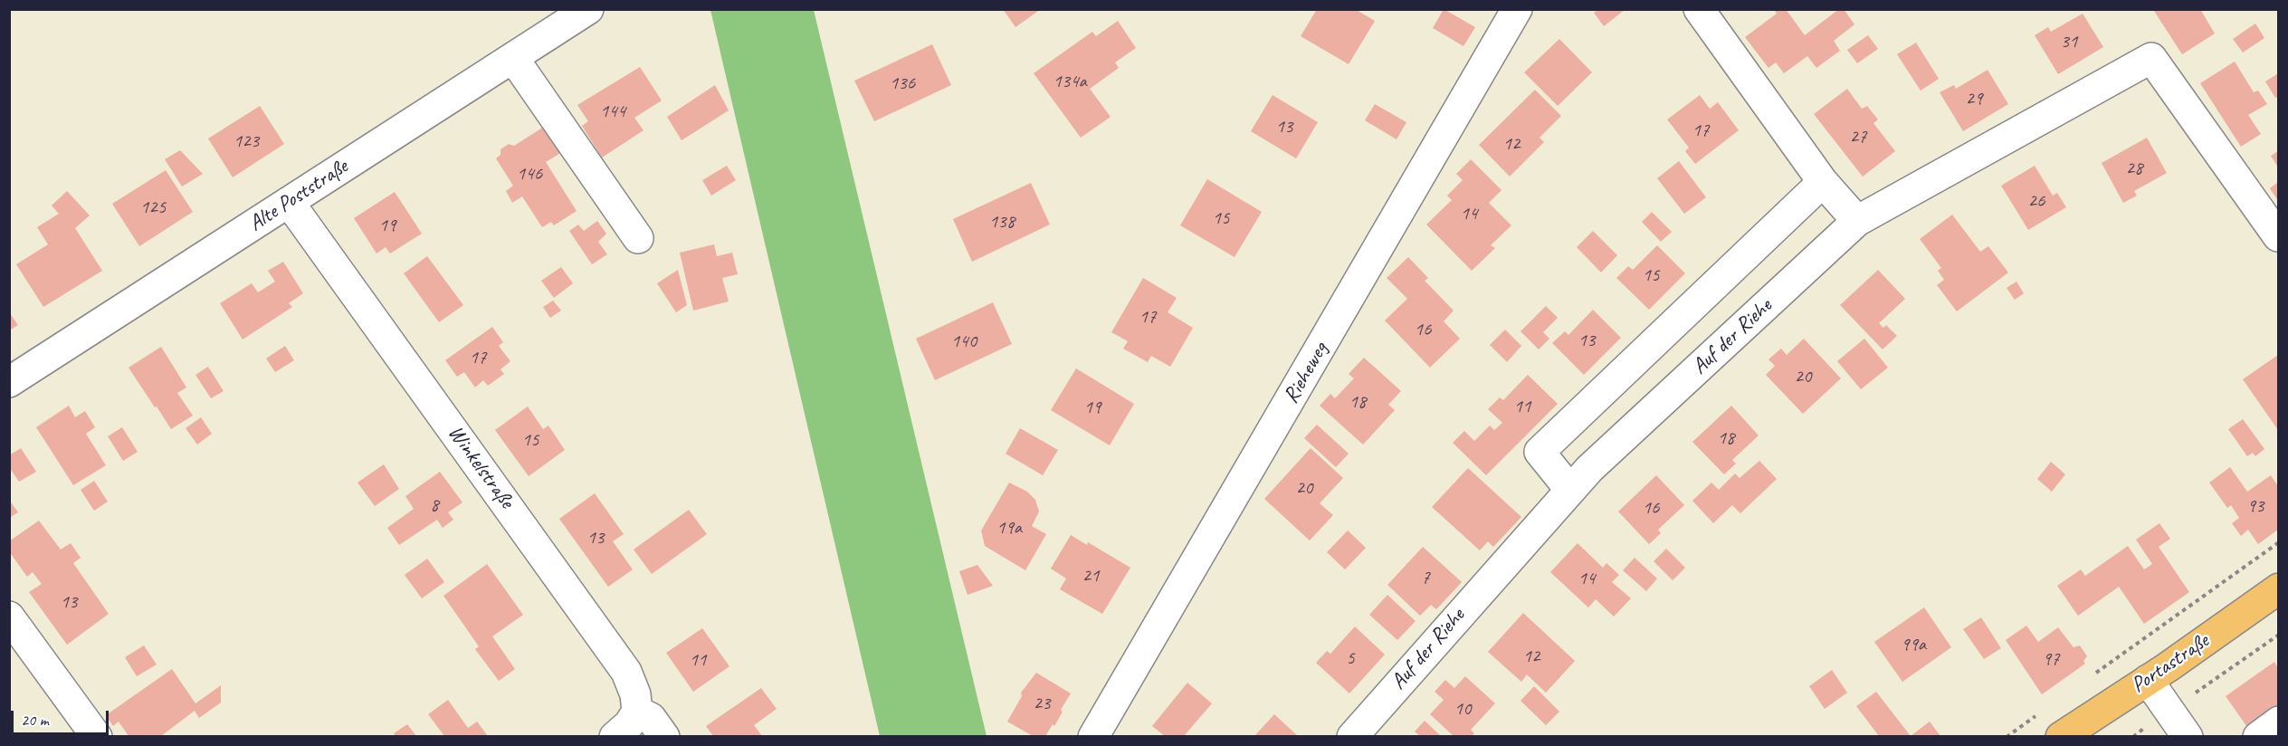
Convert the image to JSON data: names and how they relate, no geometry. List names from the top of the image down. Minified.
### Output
{"streets":{"main road":["Portastraße"],"street":["Alte Poststraße","Auf der Riehe","Rieheweg","Winkelstraße"]},"crossings":[["Alte Poststraße","Winkelstraße"]],"house_numbers":["31","134a","136","29","144","13","17","27","123","12","28","146","26","125","14","15","138","19","15","17","16","13","140","17","20","18","11","19","18","15","20","8","93","16","19a","13","21","7","14","13","99a","12","5","97","11","23","10"],"scale_bar":"20 m"}
